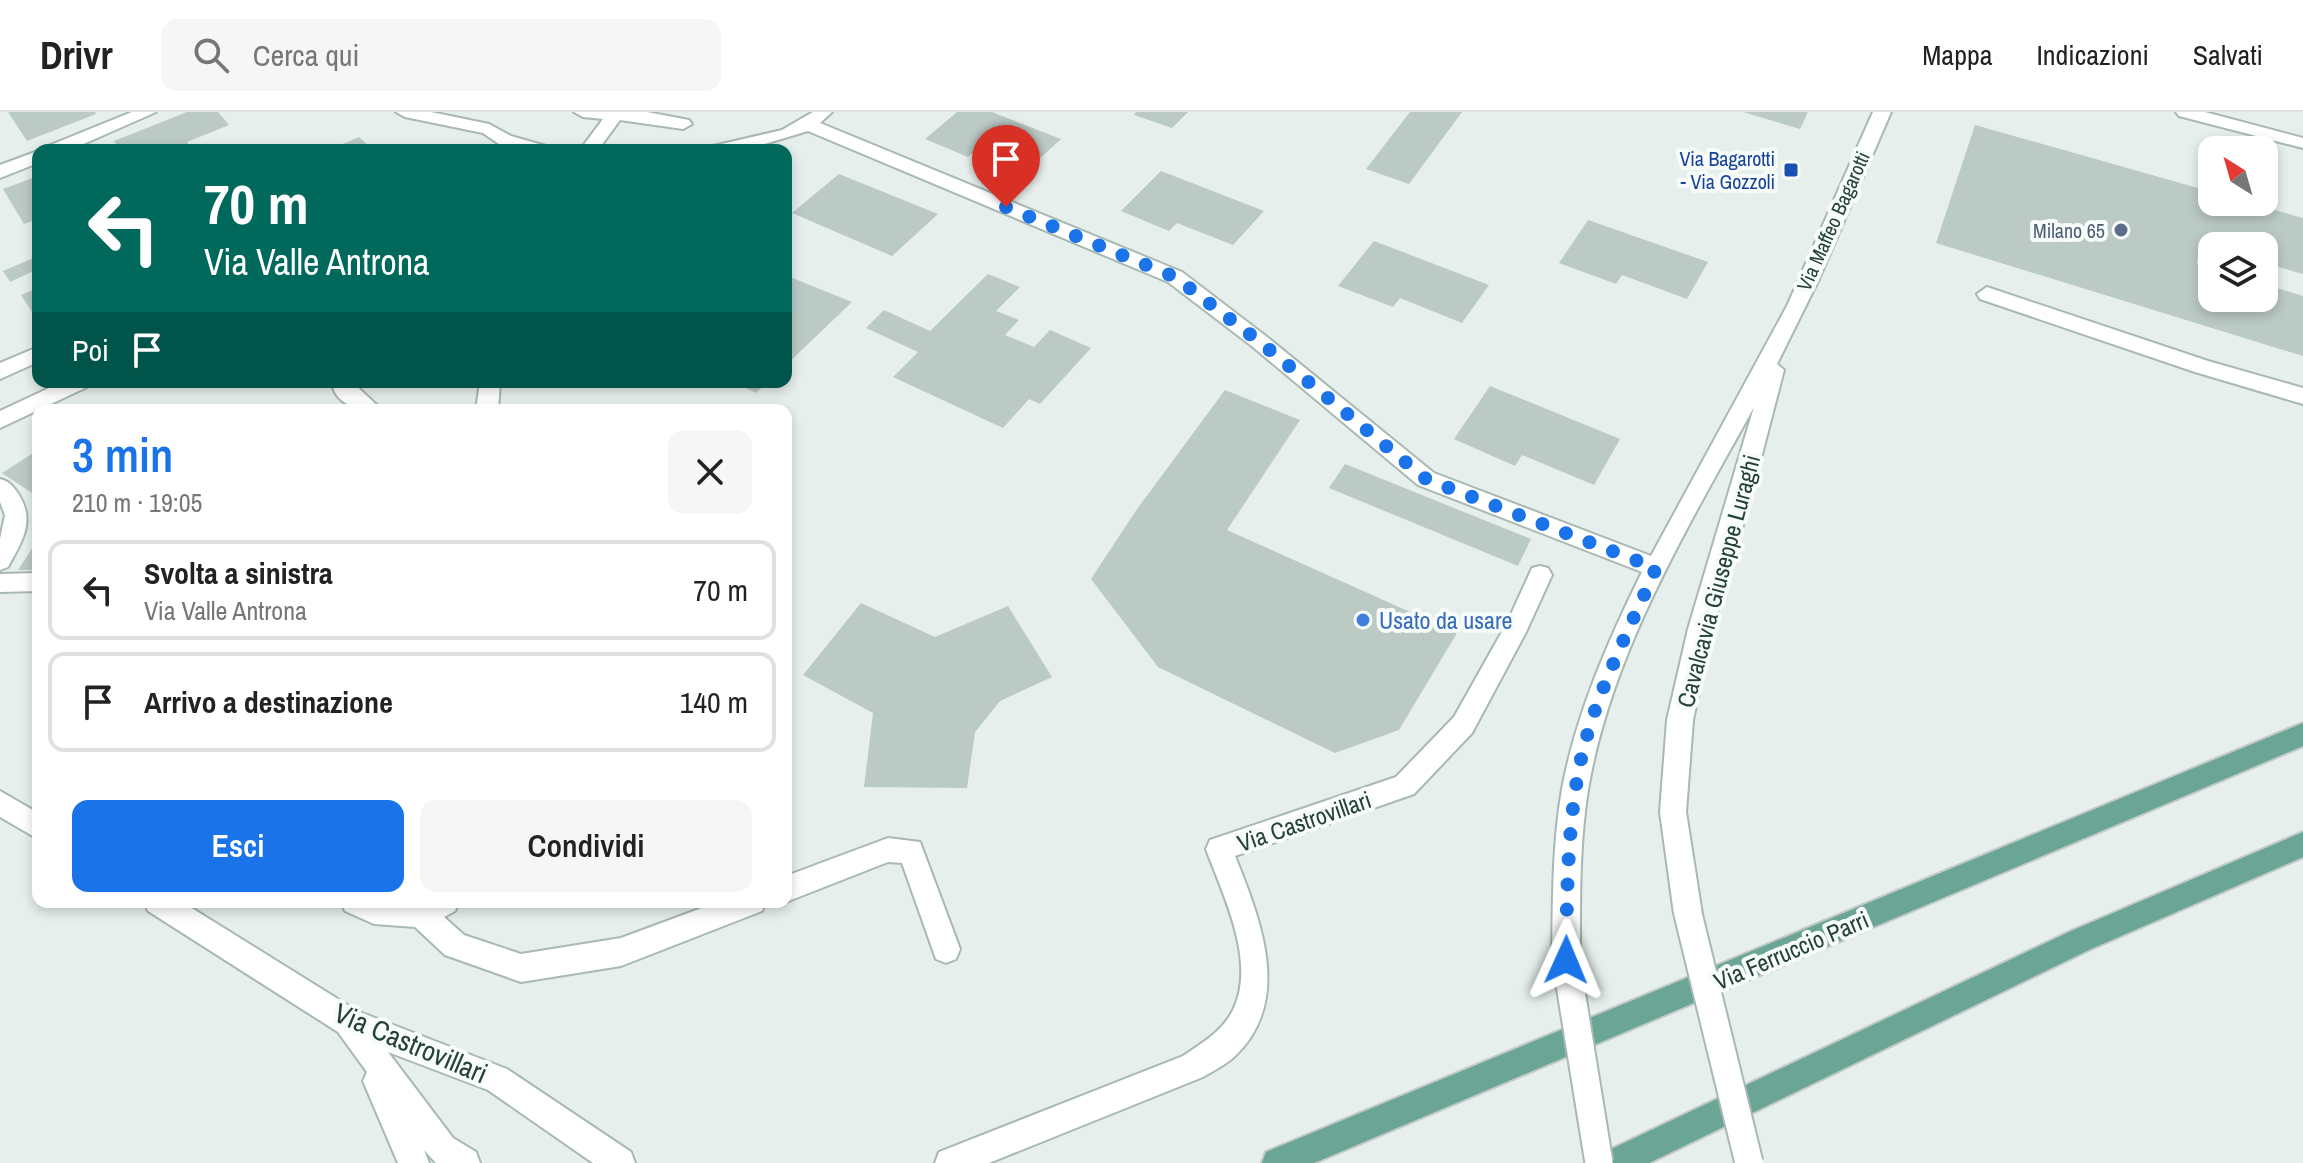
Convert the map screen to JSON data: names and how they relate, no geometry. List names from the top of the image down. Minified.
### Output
{"streets":{"main road":["Via Ferruccio Parri"],"street":["Via Maffeo Bagarotti","Cavalcavia Giuseppe Luraghi","Via Castrovillari"]},"crossings":[["Via Maffeo Bagarotti","Cavalcavia Giuseppe Luraghi"]],"places":{"transit":["Via Bagarotti - Via Gozzoli"],"other":["Milano 65","Usato da usare"]},"north":"top left","page":{"header":"Drivr","search":"Cerca qui","nav":["Mappa","Indicazioni","Salvati"],"turn":["70 m","Via Valle Antrona"],"then":"Poi","heading":["3 min","210 m · 19:05"],"list":[{"name":"Svolta a sinistra","note":"Via Valle Antrona","value":"70 m"},{"name":"Arrivo a destinazione","value":"140 m"}],"buttons":["Esci","Condividi"]}}
